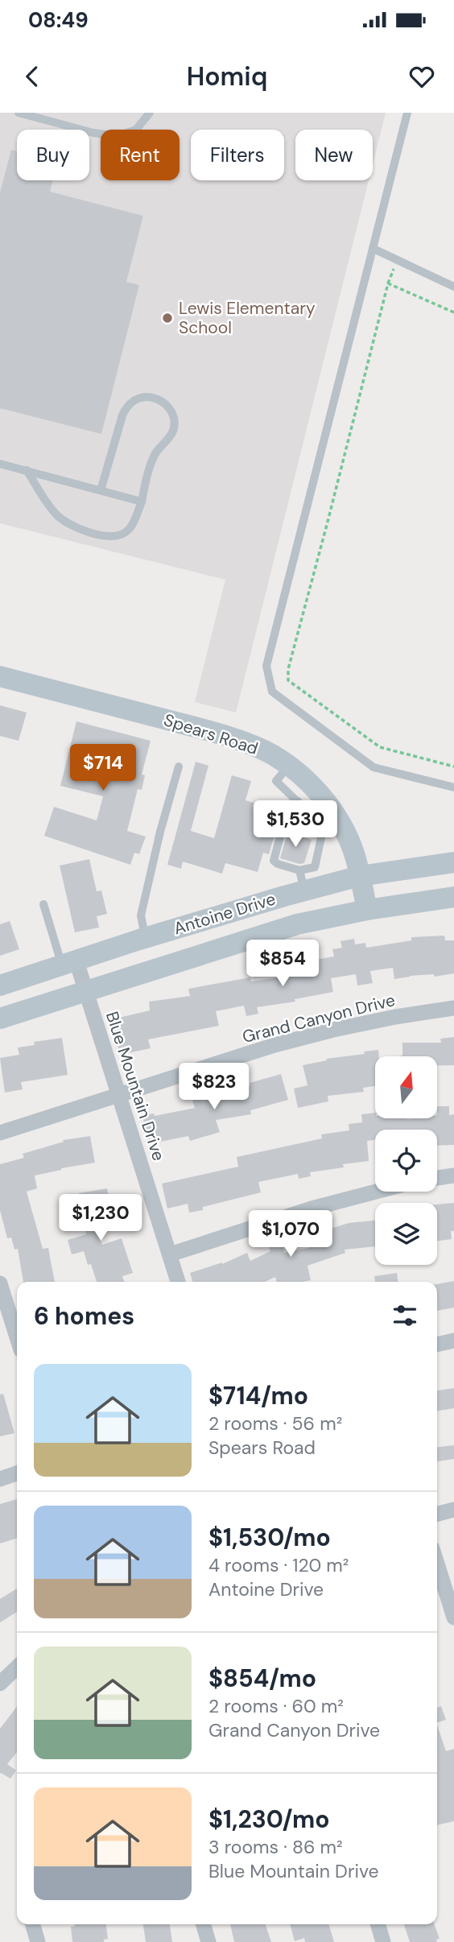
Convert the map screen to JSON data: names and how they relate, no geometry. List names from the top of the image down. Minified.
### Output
{"streets":{"main road":["Spears Road","Antoine Drive"],"street":["Grand Canyon Drive","Blue Mountain Drive"]},"crossings":[["Spears Road","Antoine Drive"],["Antoine Drive","Blue Mountain Drive"],["Grand Canyon Drive","Blue Mountain Drive"]],"places":["Lewis Elementary School"],"north":"top","page":{"status":"08:49","header":"Homiq","chip":["Buy","Rent","Filters","New"],"price":["$714","$1,530","$854","$823","$1,230","$1,070"],"heading":"6 homes","list":[{"name":"$714/mo","note":"2 rooms · 56 m² · Spears Road"},{"name":"$1,530/mo","note":"4 rooms · 120 m² · Antoine Drive"},{"name":"$854/mo","note":"2 rooms · 60 m² · Grand Canyon Drive"},{"name":"$1,230/mo","note":"3 rooms · 86 m² · Blue Mountain Drive"}]}}
